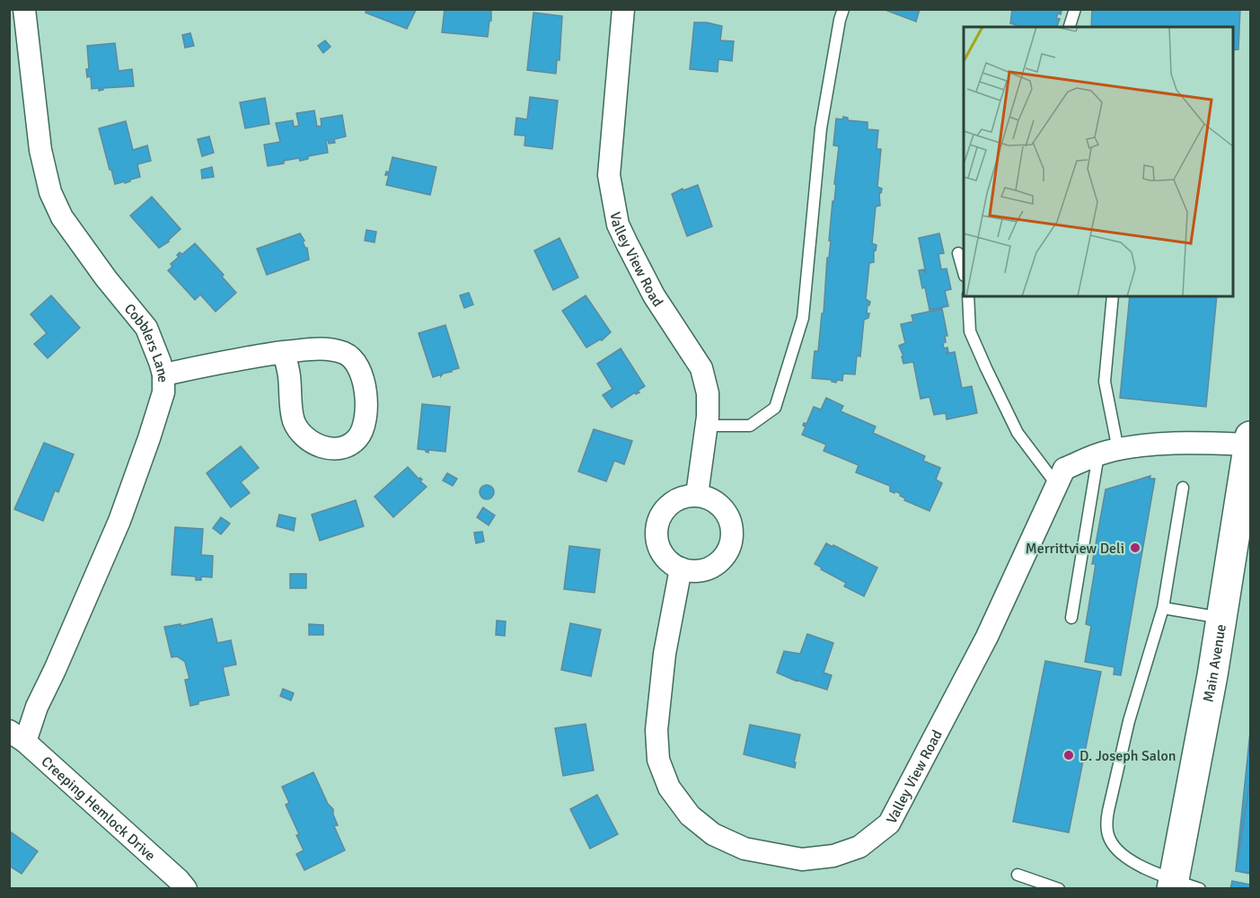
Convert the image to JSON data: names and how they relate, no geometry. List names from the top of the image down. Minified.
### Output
{"streets":{"main road":["Main Avenue"],"street":["Valley View Road","Cobblers Lane","Creeping Hemlock Drive"]},"crossings":[["Valley View Road","Main Avenue"],["Cobblers Lane","Creeping Hemlock Drive"]],"places":["Merrittview Deli","D. Joseph Salon"]}
